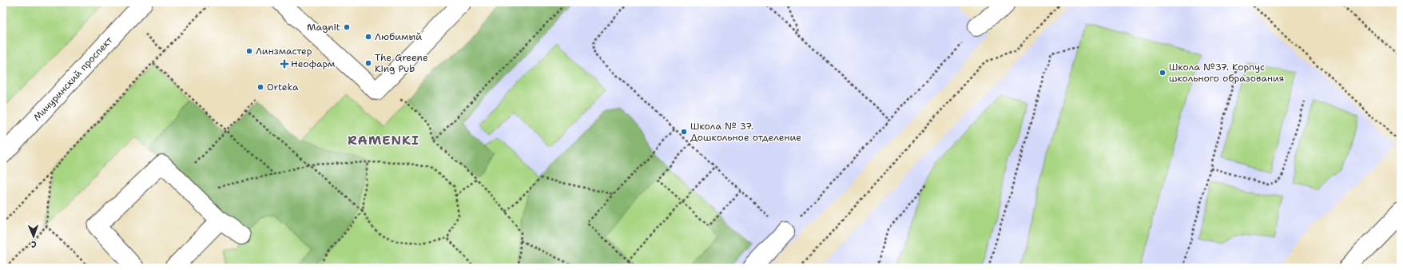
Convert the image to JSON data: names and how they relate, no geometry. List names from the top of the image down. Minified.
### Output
{"streets":{"main road":["Мичуринский проспект"]},"districts":["RAMENKI"],"places":{"other":["Magnit","Любимый","Линзмастер","The Greene King Pub","Школа №37. Корпус школьного образования","Orteka","Школа № 37. Дошкольное отделение"],"health":["Неофарм"]},"north":"bottom"}
